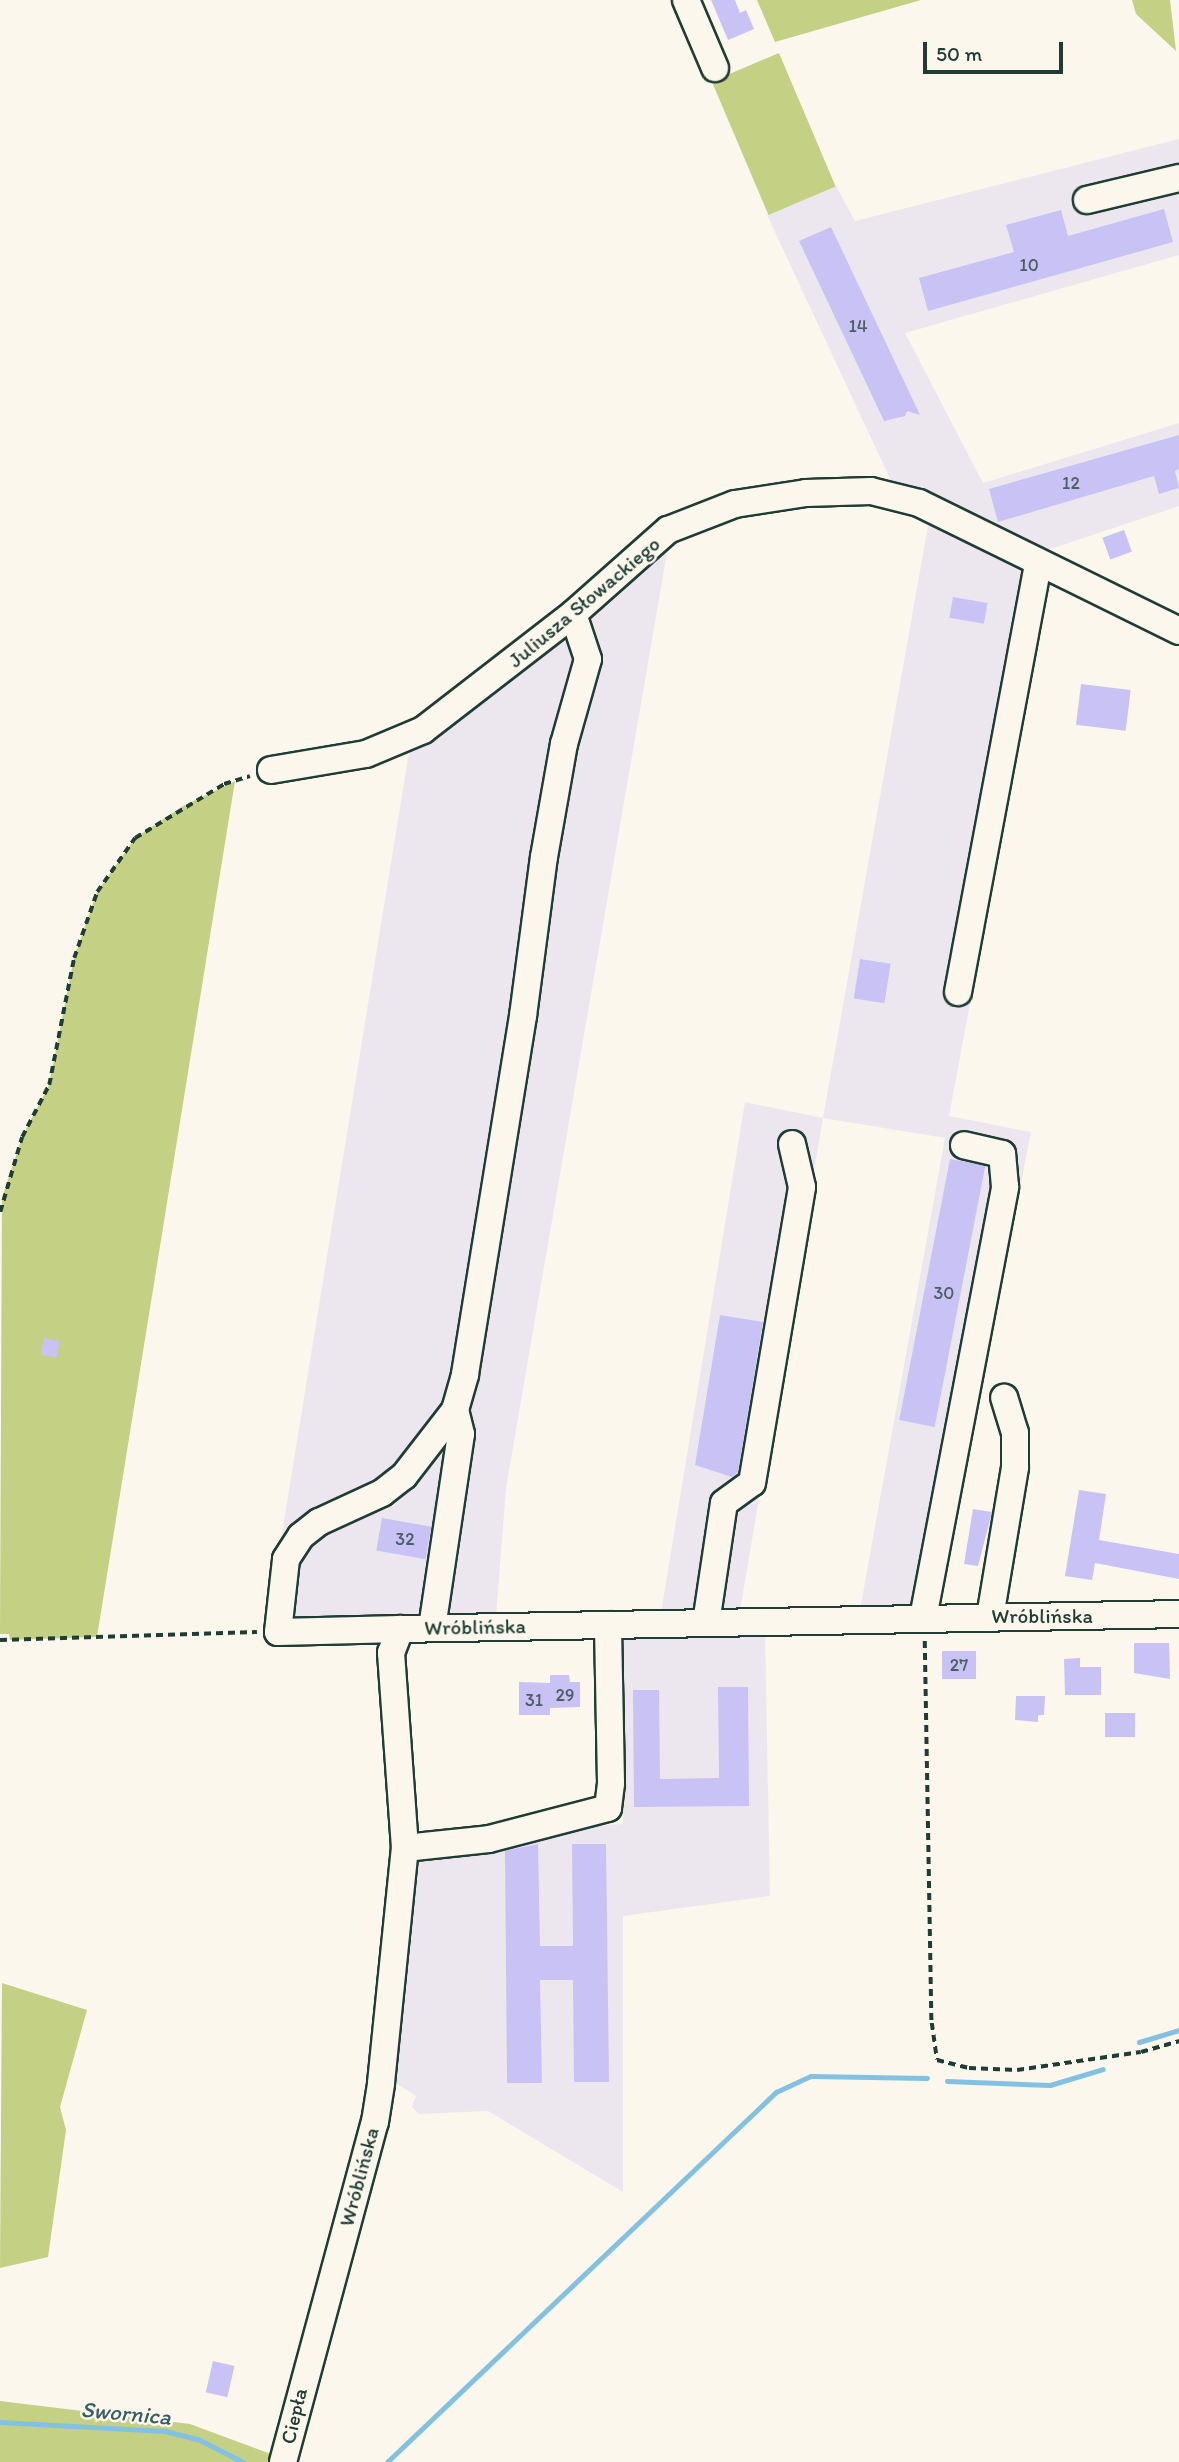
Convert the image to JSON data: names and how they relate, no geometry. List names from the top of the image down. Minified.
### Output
{"streets":{"street":["Juliusza Słowackiego","Wróblińska","Ciepła"]},"crossings":[["Wróblińska","Ciepła"]],"water":["Swornica"],"house_numbers":["10","14","12","30","32","27","29","31"],"scale_bar":"50 m"}
